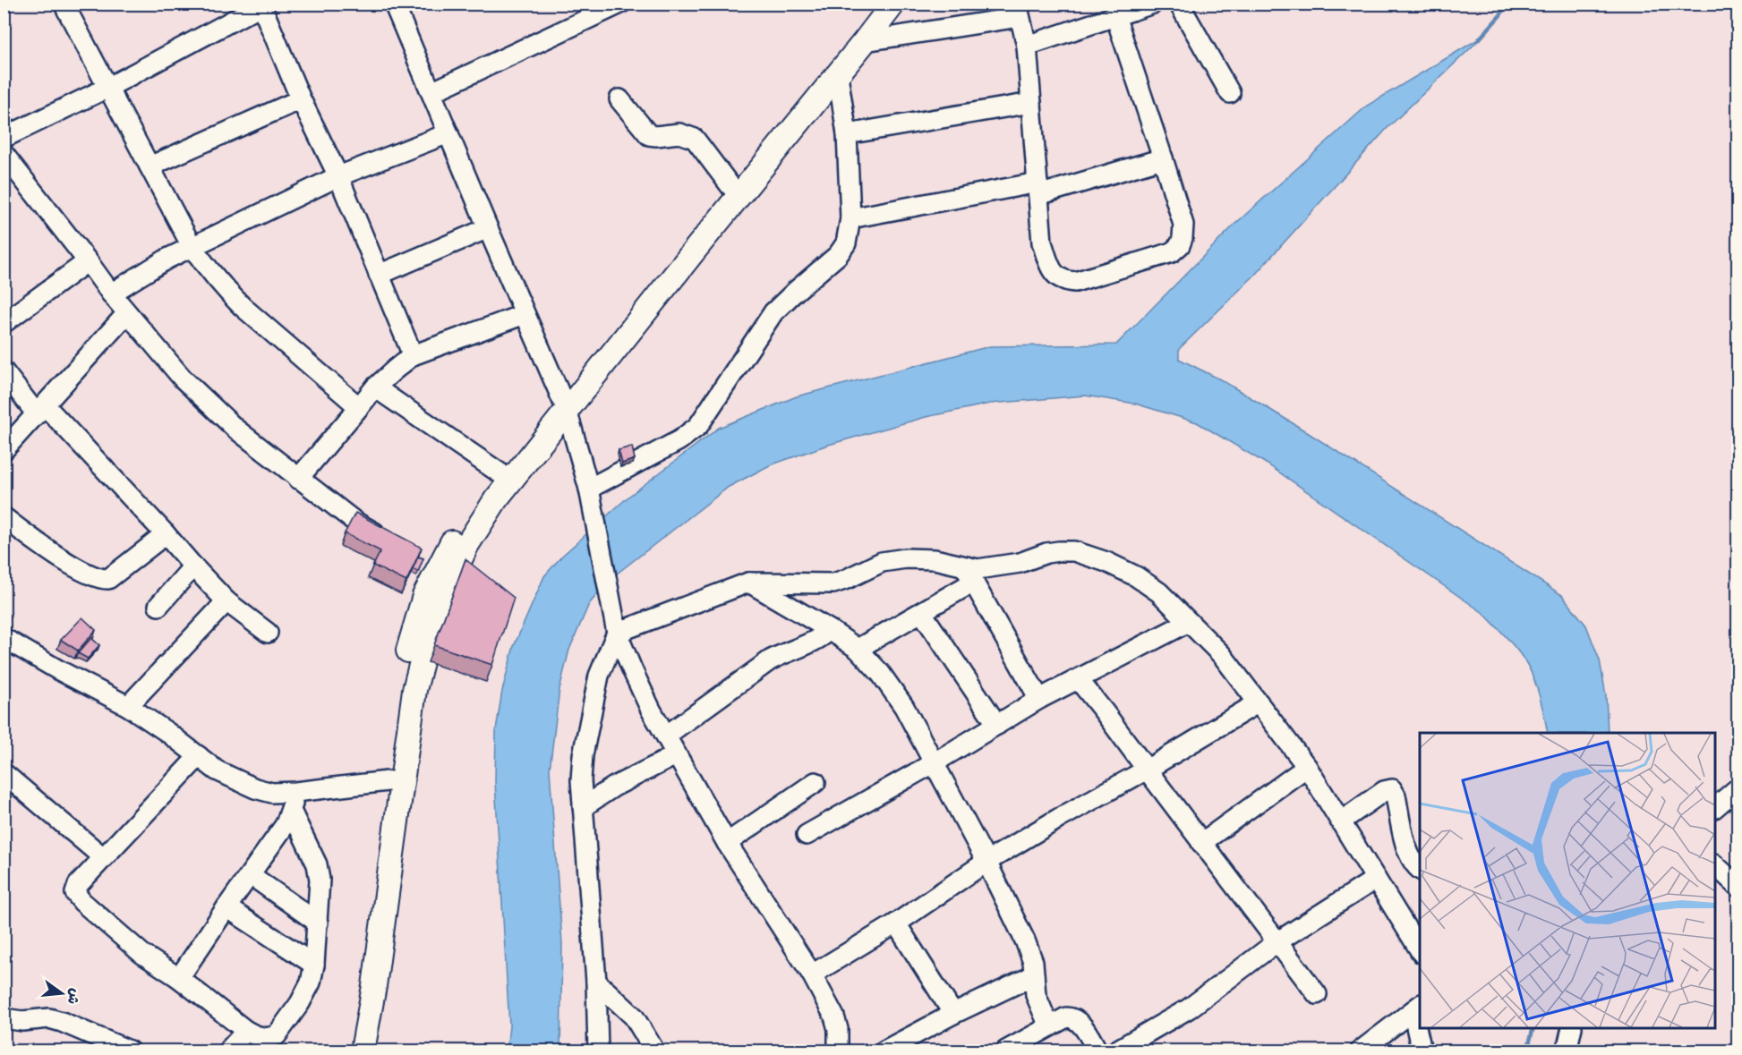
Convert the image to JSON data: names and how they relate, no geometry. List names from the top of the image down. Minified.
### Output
{"north":"right"}
